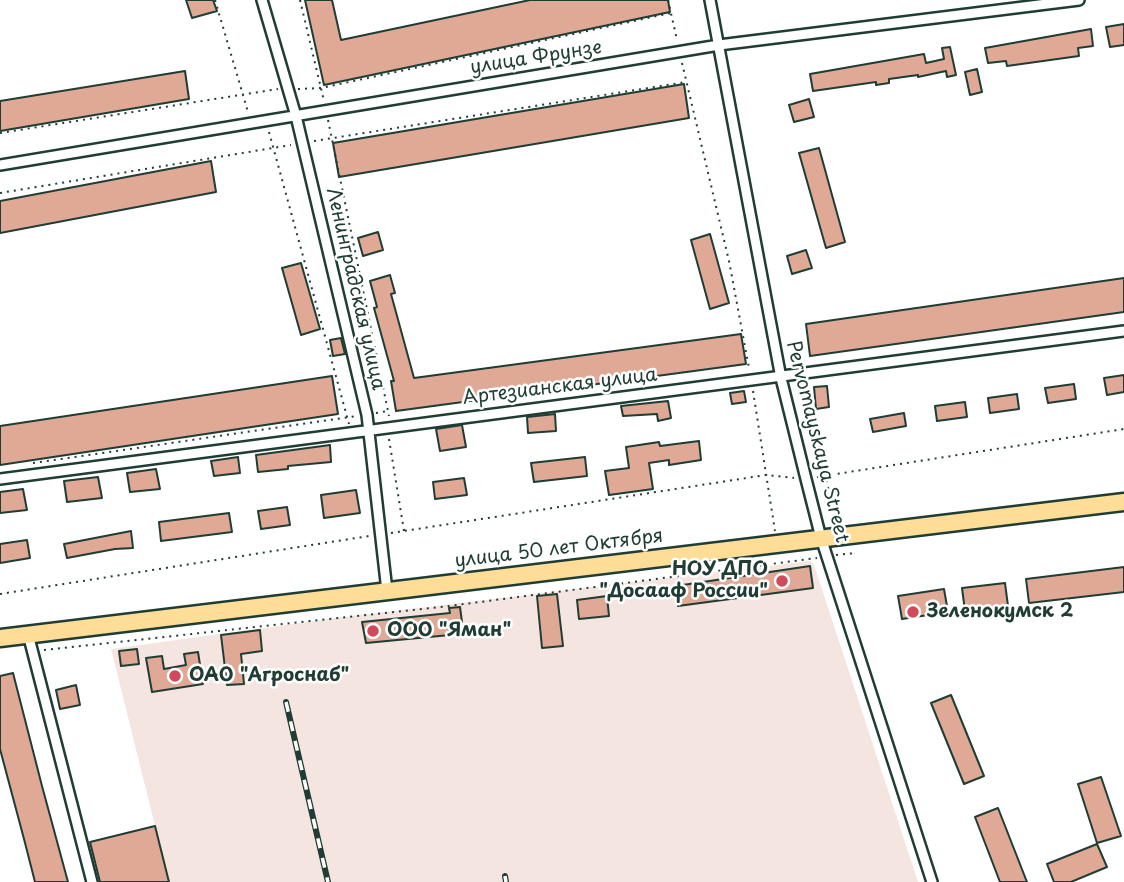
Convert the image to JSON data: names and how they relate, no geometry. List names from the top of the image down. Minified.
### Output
{"streets":{"highway":["улица 50 лет Октября"],"street":["улица Фрунзе","Ленинградская улица","Артезианская улица","Pervomayskaya Street"]},"crossings":[["улица Фрунзе","Ленинградская улица"],["улица Фрунзе","Pervomayskaya Street"],["Ленинградская улица","Артезианская улица"],["Ленинградская улица","улица 50 лет Октября"],["Артезианская улица","Pervomayskaya Street"],["Pervomayskaya Street","улица 50 лет Октября"]],"places":["НОУ ДПО \"Досааф России\"","Зеленокумск 2","ООО \"Яман\"","ОАО \"Агроснаб\""]}
